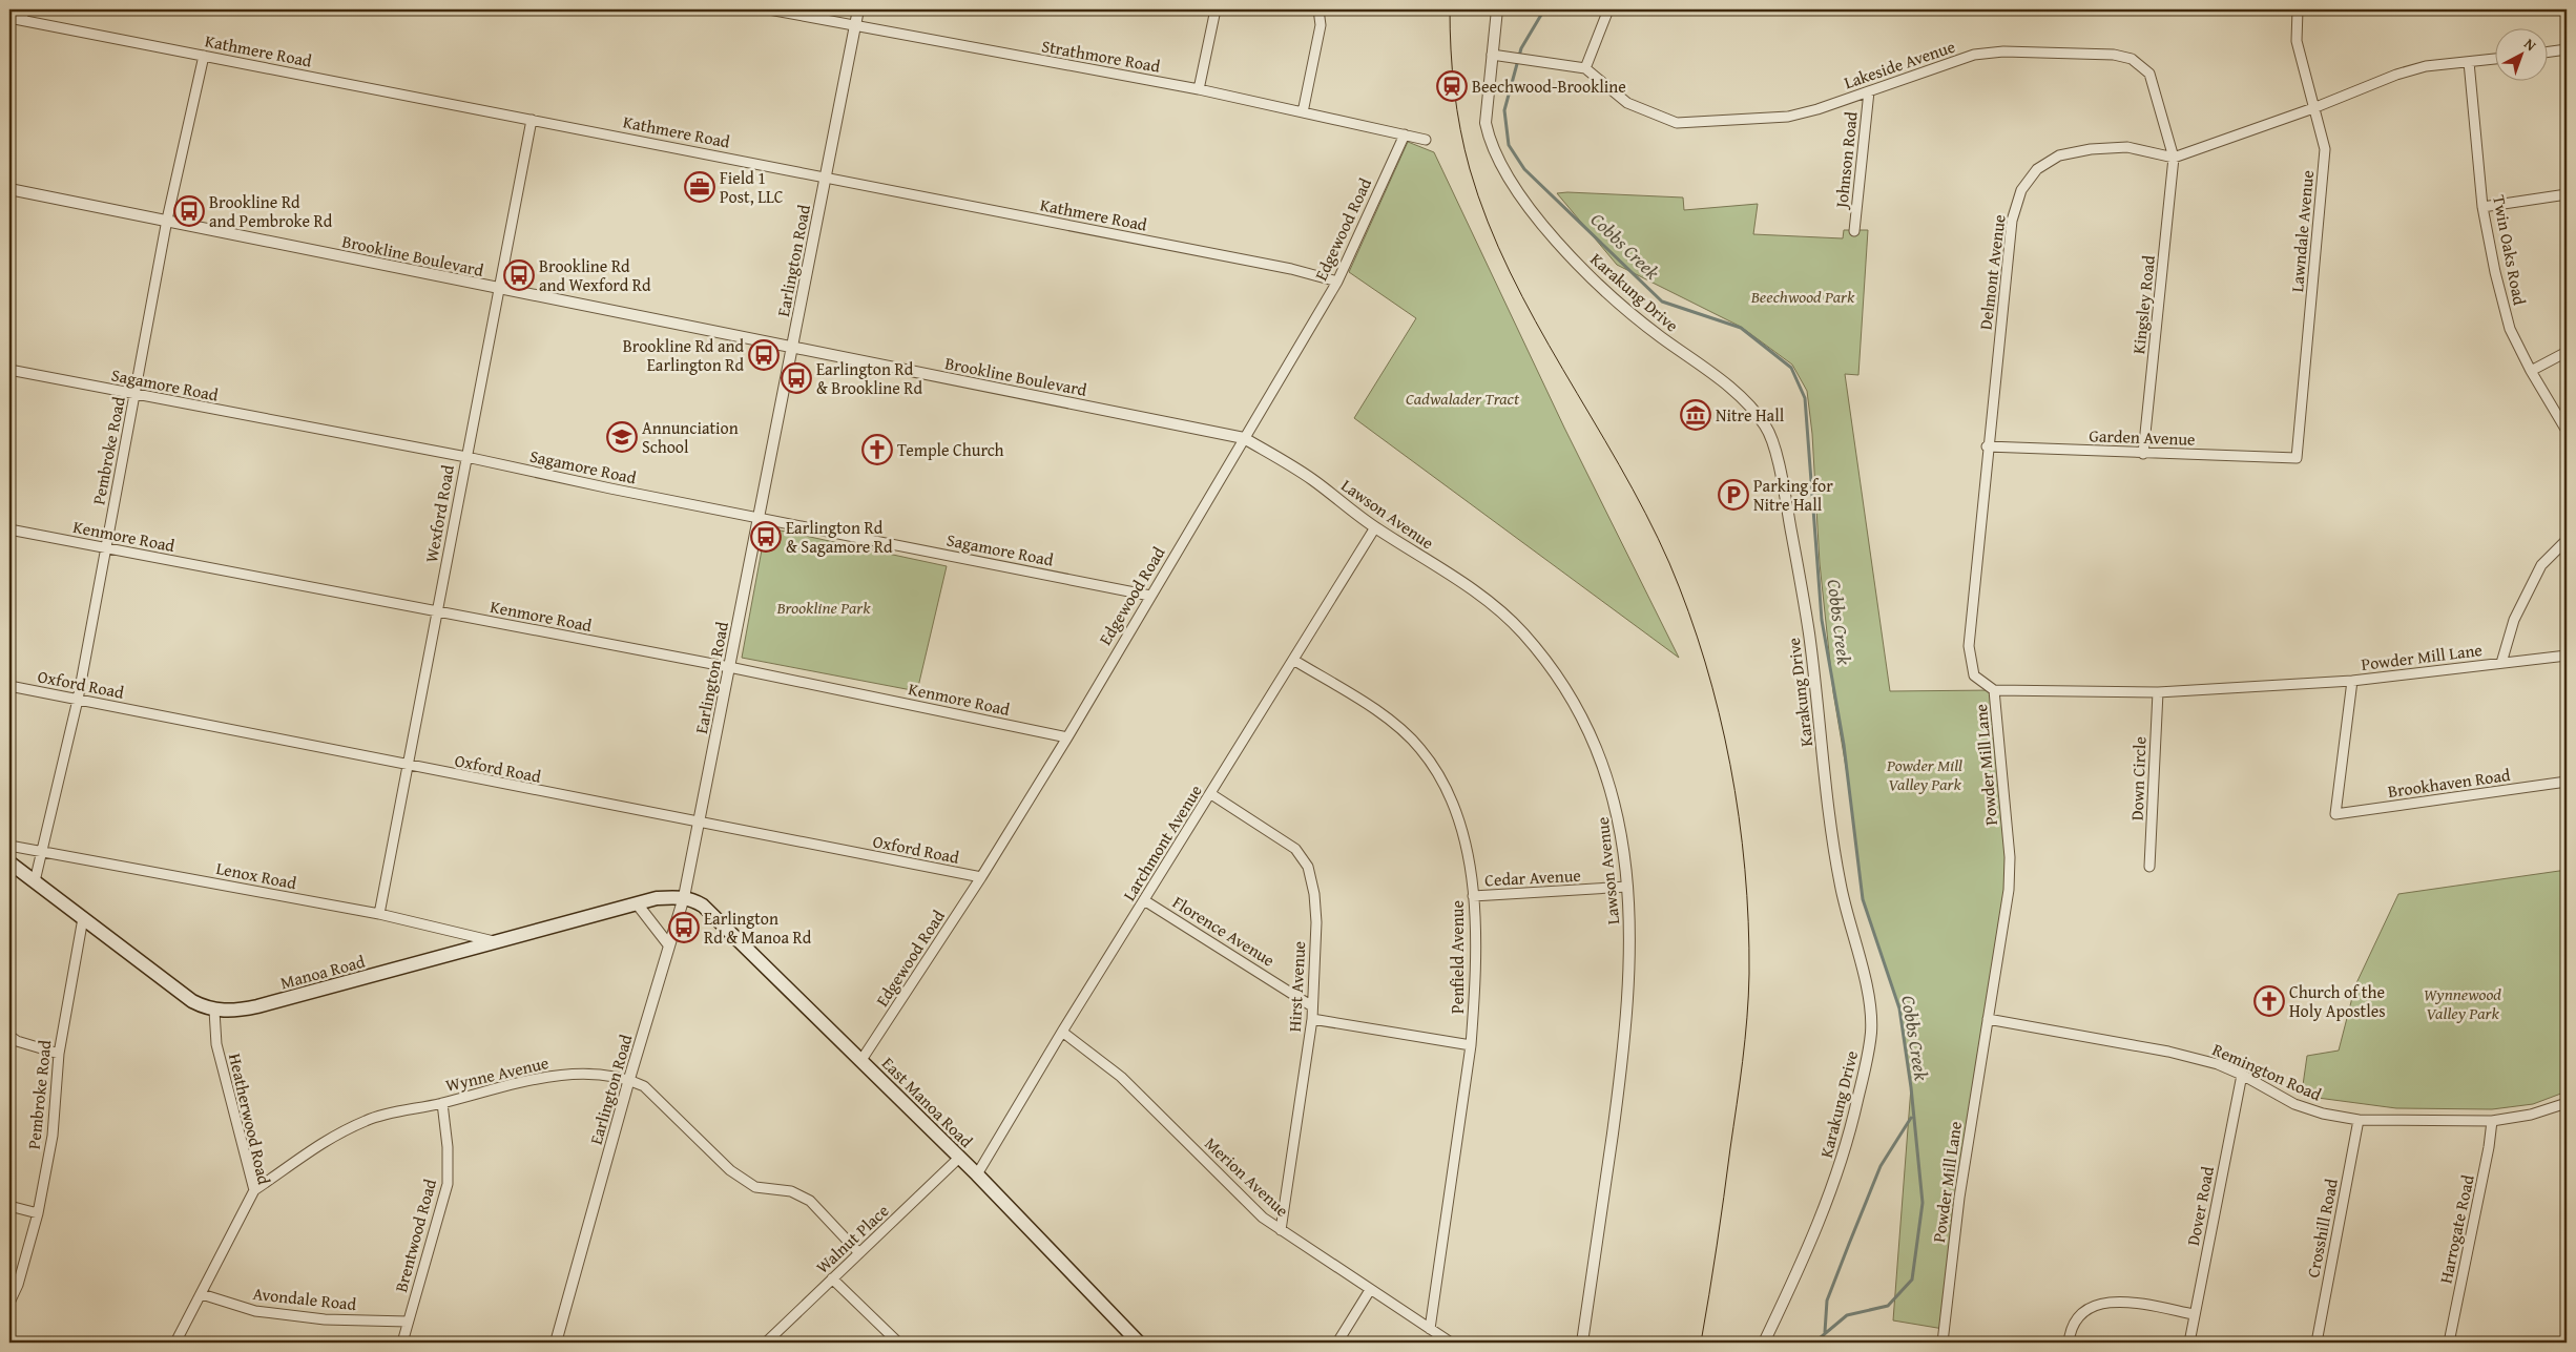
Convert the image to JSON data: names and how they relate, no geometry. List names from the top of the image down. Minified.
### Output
{"streets":{"main road":["Manoa Road","East Manoa Road"],"street":["Kathmere Road","Strathmore Road","Lakeside Avenue","Johnson Road","Edgewood Road","Lawndale Avenue","Twin Oaks Road","Brookline Boulevard","Earlington Road","Delmont Avenue","Karakung Drive","Kingsley Road","Sagamore Road","Garden Avenue","Pembroke Road","Wexford Road","Lawson Avenue","Kenmore Road","Powder Mill Lane","Oxford Road","Down Circle","Brookhaven Road","Larchmont Avenue","Lenox Road","Cedar Avenue","Florence Avenue","Penfield Avenue","Hirst Avenue","Remington Road","Wynne Avenue","Heatherwood Road","Merion Avenue","Dover Road","Crosshill Road","Harrogate Road","Brentwood Road","Walnut Place","Avondale Road"]},"crossings":[["Kathmere Road","Edgewood Road"],["Kathmere Road","Earlington Road"],["Kathmere Road","Pembroke Road"],["Kathmere Road","Wexford Road"],["Strathmore Road","Edgewood Road"],["Strathmore Road","Earlington Road"],["Lakeside Avenue","Johnson Road"],["Lakeside Avenue","Delmont Avenue"],["Lakeside Avenue","Kingsley Road"],["Edgewood Road","Brookline Boulevard"],["Edgewood Road","Sagamore Road"],["Edgewood Road","Lawson Avenue"],["Edgewood Road","Kenmore Road"],["Edgewood Road","Oxford Road"],["Edgewood Road","East Manoa Road"],["Lawndale Avenue","Garden Avenue"],["Brookline Boulevard","Earlington Road"],["Brookline Boulevard","Pembroke Road"],["Brookline Boulevard","Wexford Road"],["Brookline Boulevard","Lawson Avenue"],["Earlington Road","Sagamore Road"],["Earlington Road","Kenmore Road"],["Earlington Road","Oxford Road"],["Earlington Road","Manoa Road"],["Earlington Road","Wynne Avenue"],["Earlington Road","East Manoa Road"],["Delmont Avenue","Kingsley Road"],["Delmont Avenue","Garden Avenue"],["Delmont Avenue","Powder Mill Lane"],["Kingsley Road","Garden Avenue"],["Sagamore Road","Pembroke Road"],["Sagamore Road","Wexford Road"],["Pembroke Road","Kenmore Road"],["Pembroke Road","Oxford Road"],["Pembroke Road","Lenox Road"],["Pembroke Road","Manoa Road"],["Wexford Road","Kenmore Road"],["Wexford Road","Oxford Road"],["Wexford Road","Lenox Road"],["Lawson Avenue","Larchmont Avenue"],["Lawson Avenue","Cedar Avenue"],["Powder Mill Lane","Down Circle"],["Powder Mill Lane","Brookhaven Road"],["Powder Mill Lane","Remington Road"],["Larchmont Avenue","Florence Avenue"],["Larchmont Avenue","Penfield Avenue"],["Larchmont Avenue","Hirst Avenue"],["Larchmont Avenue","East Manoa Road"],["Larchmont Avenue","Merion Avenue"],["Lenox Road","Manoa Road"],["Cedar Avenue","Penfield Avenue"],["Florence Avenue","Hirst Avenue"],["Penfield Avenue","Merion Avenue"],["Manoa Road","East Manoa Road"],["Manoa Road","Heatherwood Road"],["Hirst Avenue","Merion Avenue"],["Remington Road","Dover Road"],["Remington Road","Crosshill Road"],["Remington Road","Harrogate Road"],["Wynne Avenue","Heatherwood Road"],["Wynne Avenue","Brentwood Road"],["Wynne Avenue","Walnut Place"],["East Manoa Road","Walnut Place"],["Heatherwood Road","Avondale Road"],["Brentwood Road","Avondale Road"]],"water":["Cobbs Creek"],"parks":["Beechwood Park","Cadwalader Tract","Brookline Park","Powder Mill Valley Park","Wynnewood Valley Park"],"places":{"station":["Beechwood-Brookline"],"office":["Field 1 Post, LLC"],"bus stop":["Brookline Rd and Pembroke Rd","Brookline Rd and Wexford Rd","Brookline Rd and Earlington Rd","Earlington Rd & Brookline Rd","Earlington Rd & Sagamore Rd","Earlington Rd & Manoa Rd"],"museum":["Nitre Hall"],"school or university":["Annunciation School"],"church":["Temple Church","Church of the Holy Apostles"],"parking":["Parking for Nitre Hall"]},"north":"top right"}
